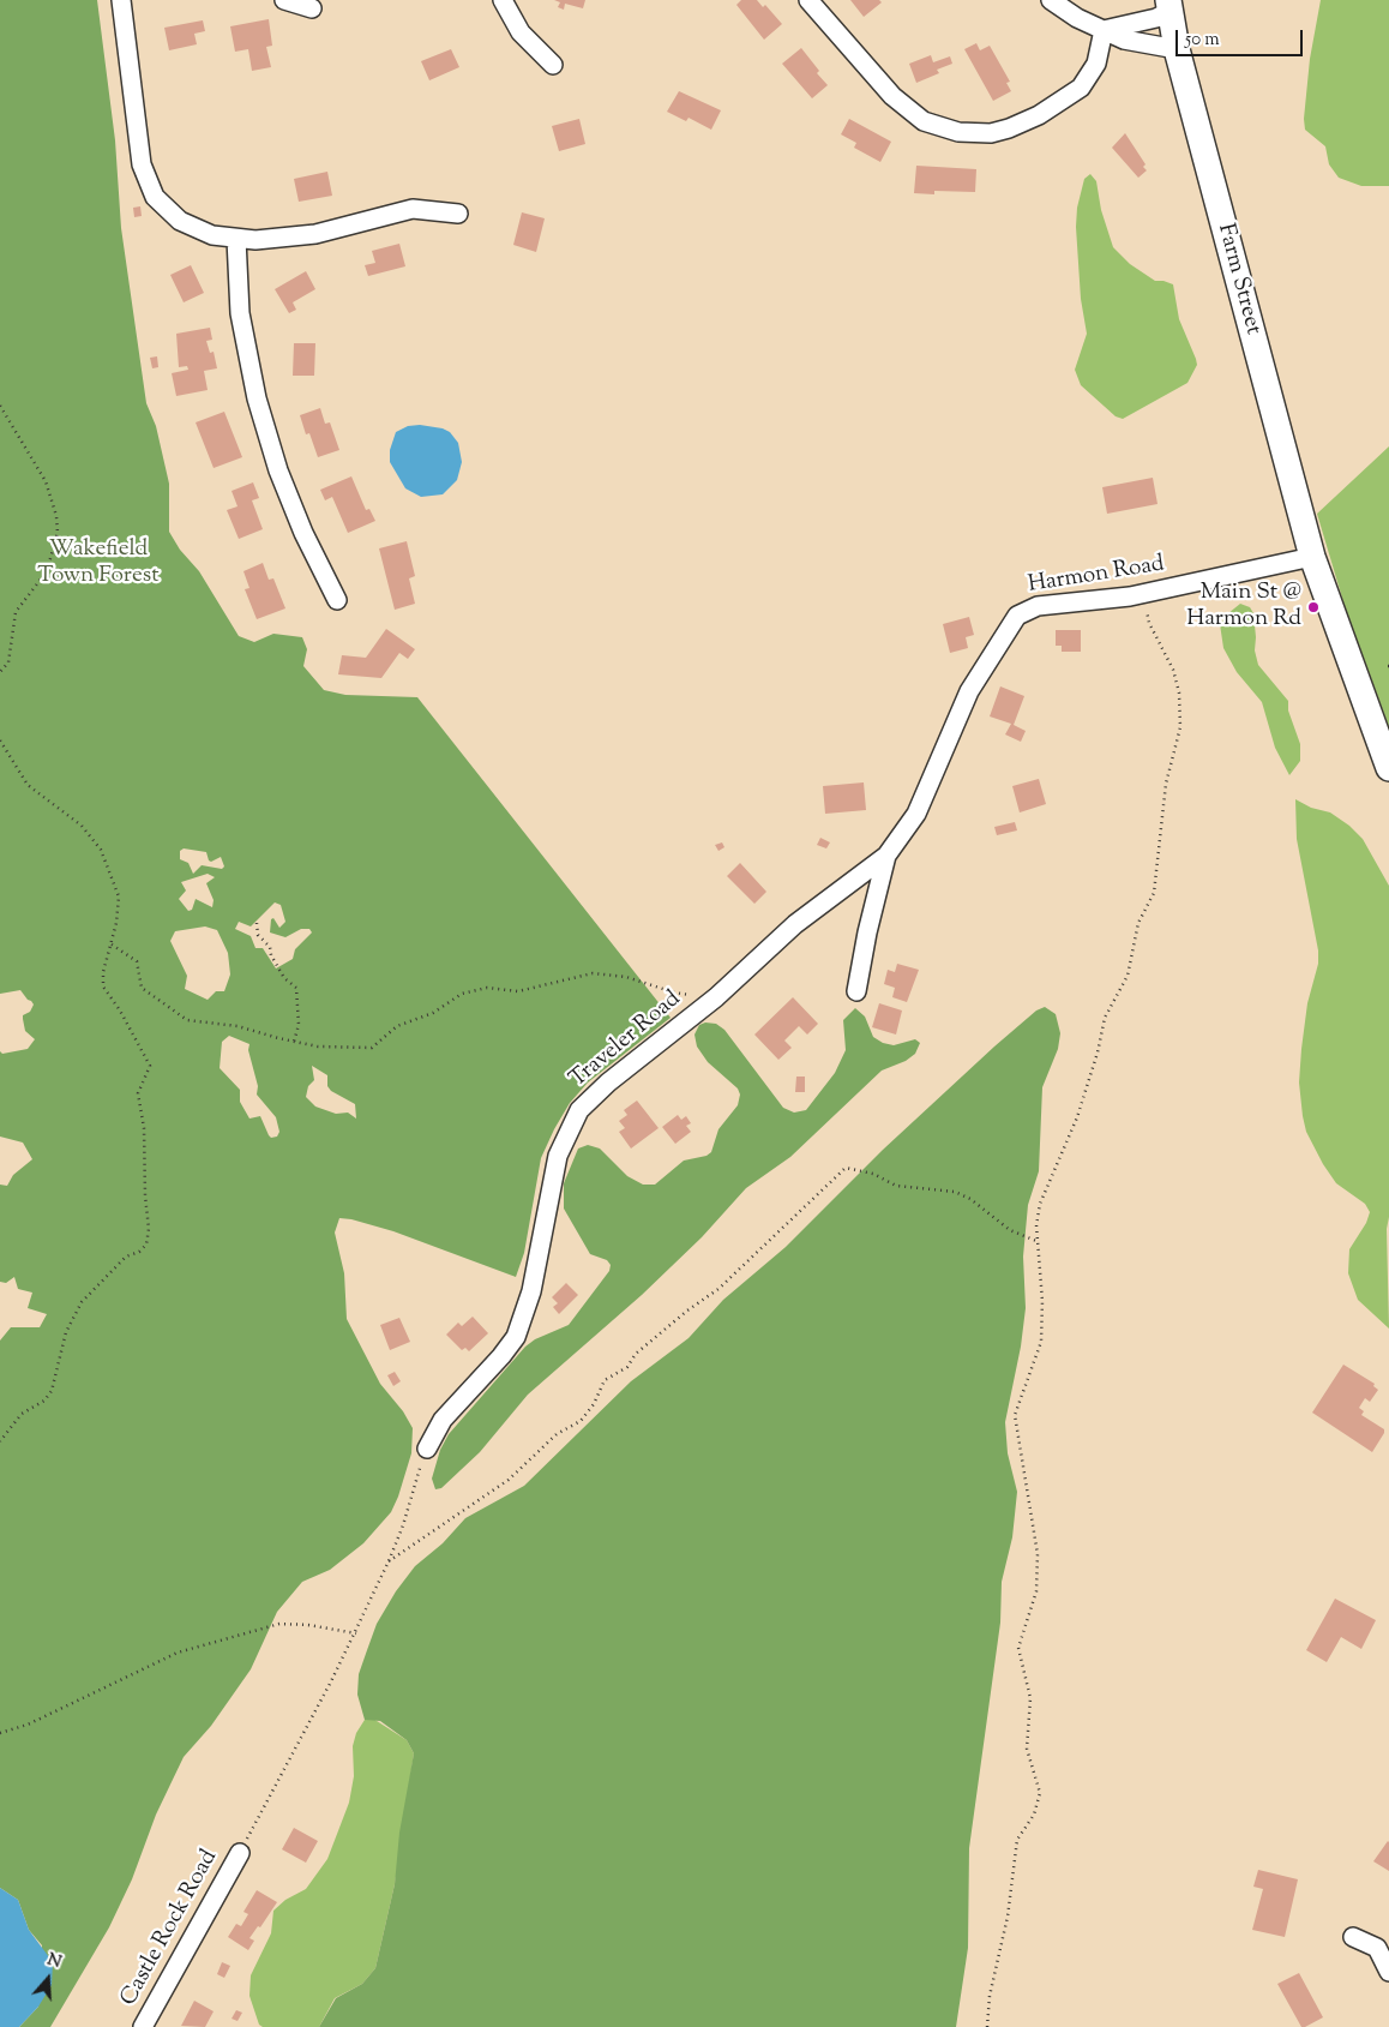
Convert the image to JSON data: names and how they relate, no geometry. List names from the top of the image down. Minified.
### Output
{"streets":{"main road":["Farm Street"],"street":["Harmon Road","Traveler Road","Castle Rock Road"]},"crossings":[["Farm Street","Harmon Road"],["Harmon Road","Traveler Road"]],"parks":["Wakefield Town Forest"],"places":["Main St @ Harmon Rd"],"scale_bar":"50 m","north":"top"}
